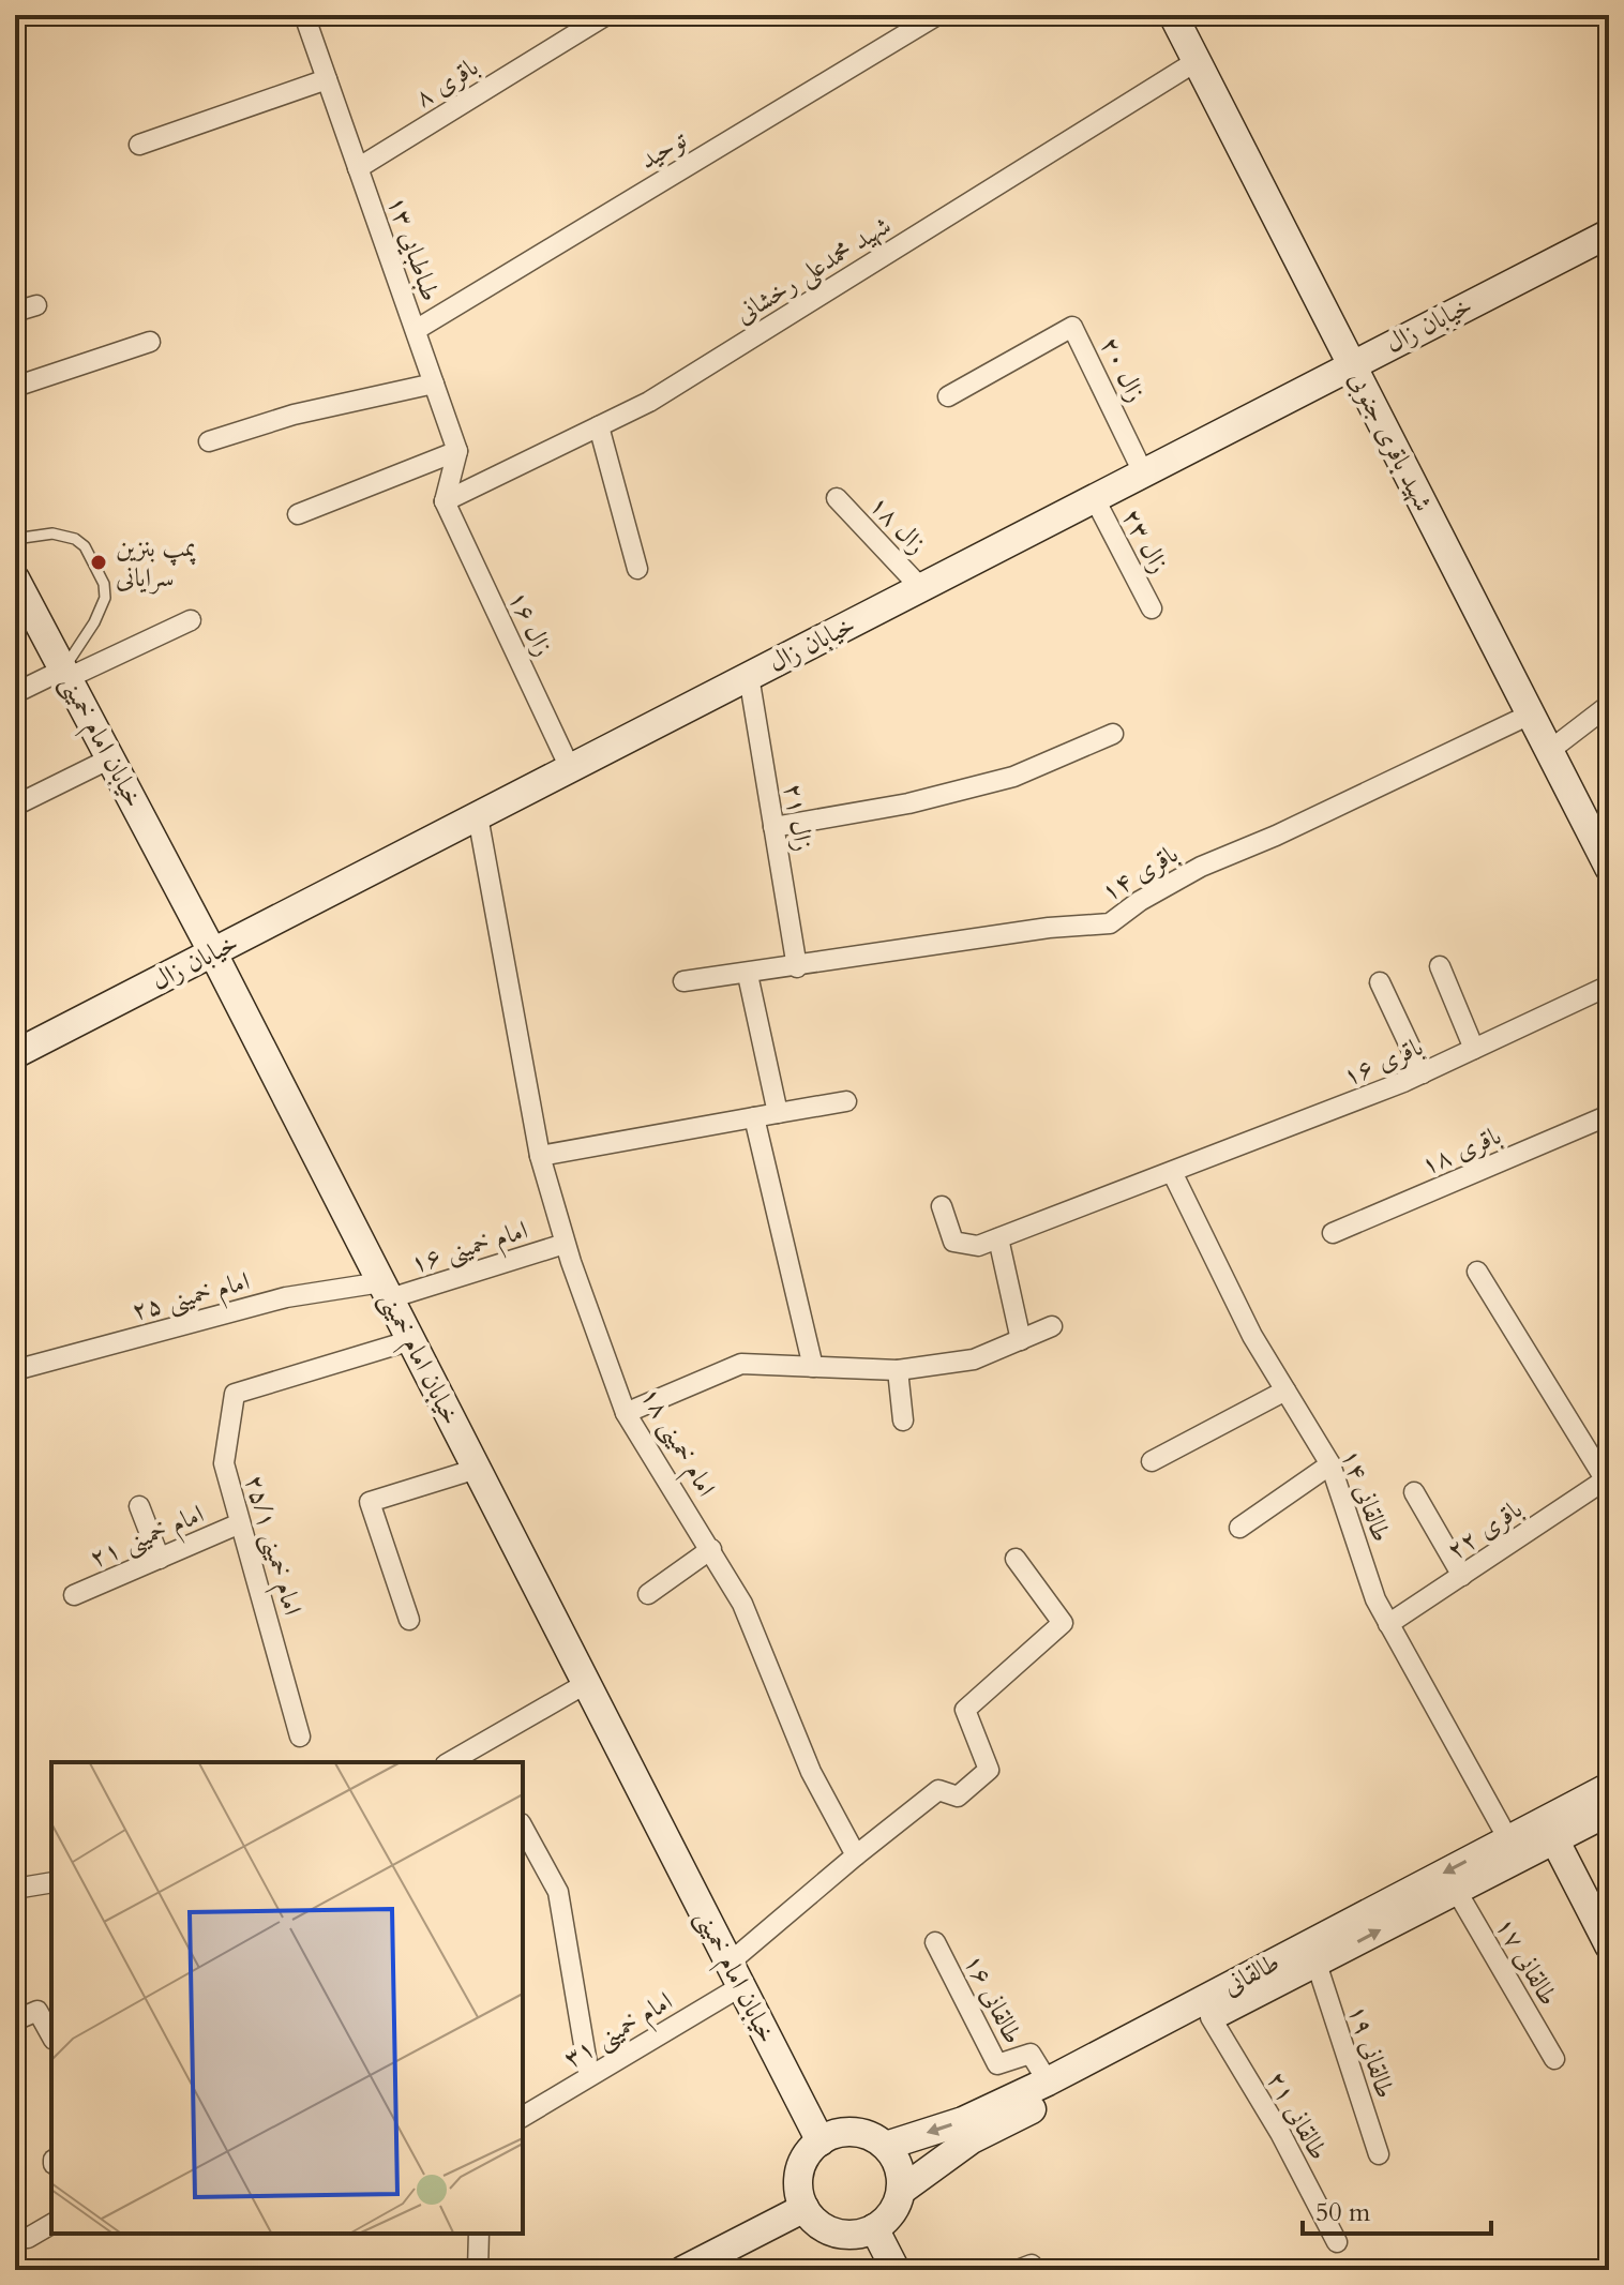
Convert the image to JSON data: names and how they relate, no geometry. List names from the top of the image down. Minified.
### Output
{"streets":{"main road":["خیابان زال","شهید باقری جنوبی","خیابان امام خمینی","طالقانی"],"street":["باقری ۸","توحید","طباطبایی ۱۳","شهید محمدعلی رخشانی","زال ۲۰","زال ۱۸","زال ۲۳","زال ۱۶","زال ۲۱","باقری ۱۴","باقری ۱۶","باقری ۱۸","امام خمینی ۱۶","امام خمینی ۲۵","امام خمینی ۱۸","طالقانی ۱۴","باقری ۲۲","امام خمینی ۲۱","امام خمینی ۲۵/۱","طالقانی ۱۷","طالقانی ۱۶","امام خمینی ۳۱","طالقانی ۱۹","طالقانی ۲۱"]},"crossings":[["باقری ۸","طباطبایی ۱۳"],["توحید","طباطبایی ۱۳"],["شهید محمدعلی رخشانی","شهید باقری جنوبی"],["شهید محمدعلی رخشانی","زال ۱۶"],["خیابان زال","زال ۲۰"],["خیابان زال","شهید باقری جنوبی"],["خیابان زال","زال ۱۸"],["خیابان زال","زال ۲۳"],["خیابان زال","زال ۱۶"],["خیابان زال","خیابان امام خمینی"],["خیابان زال","زال ۲۱"],["خیابان زال","امام خمینی ۱۸"],["شهید باقری جنوبی","باقری ۱۴"],["خیابان امام خمینی","امام خمینی ۱۶"],["خیابان امام خمینی","امام خمینی ۲۵"],["خیابان امام خمینی","امام خمینی ۲۵/۱"],["خیابان امام خمینی","طالقانی"],["خیابان امام خمینی","امام خمینی ۳۱"],["زال ۲۱","باقری ۱۴"],["باقری ۱۶","طالقانی ۱۴"],["امام خمینی ۱۶","امام خمینی ۲۵"],["امام خمینی ۱۶","امام خمینی ۱۸"],["طالقانی ۱۴","باقری ۲۲"],["طالقانی ۱۴","طالقانی"],["امام خمینی ۲۱","امام خمینی ۲۵/۱"],["طالقانی ۱۷","طالقانی"],["طالقانی","طالقانی ۱۶"],["طالقانی","طالقانی ۱۹"],["طالقانی","طالقانی ۲۱"]],"places":["پمپ بنزین سرایانی"],"scale_bar":"50 m"}
